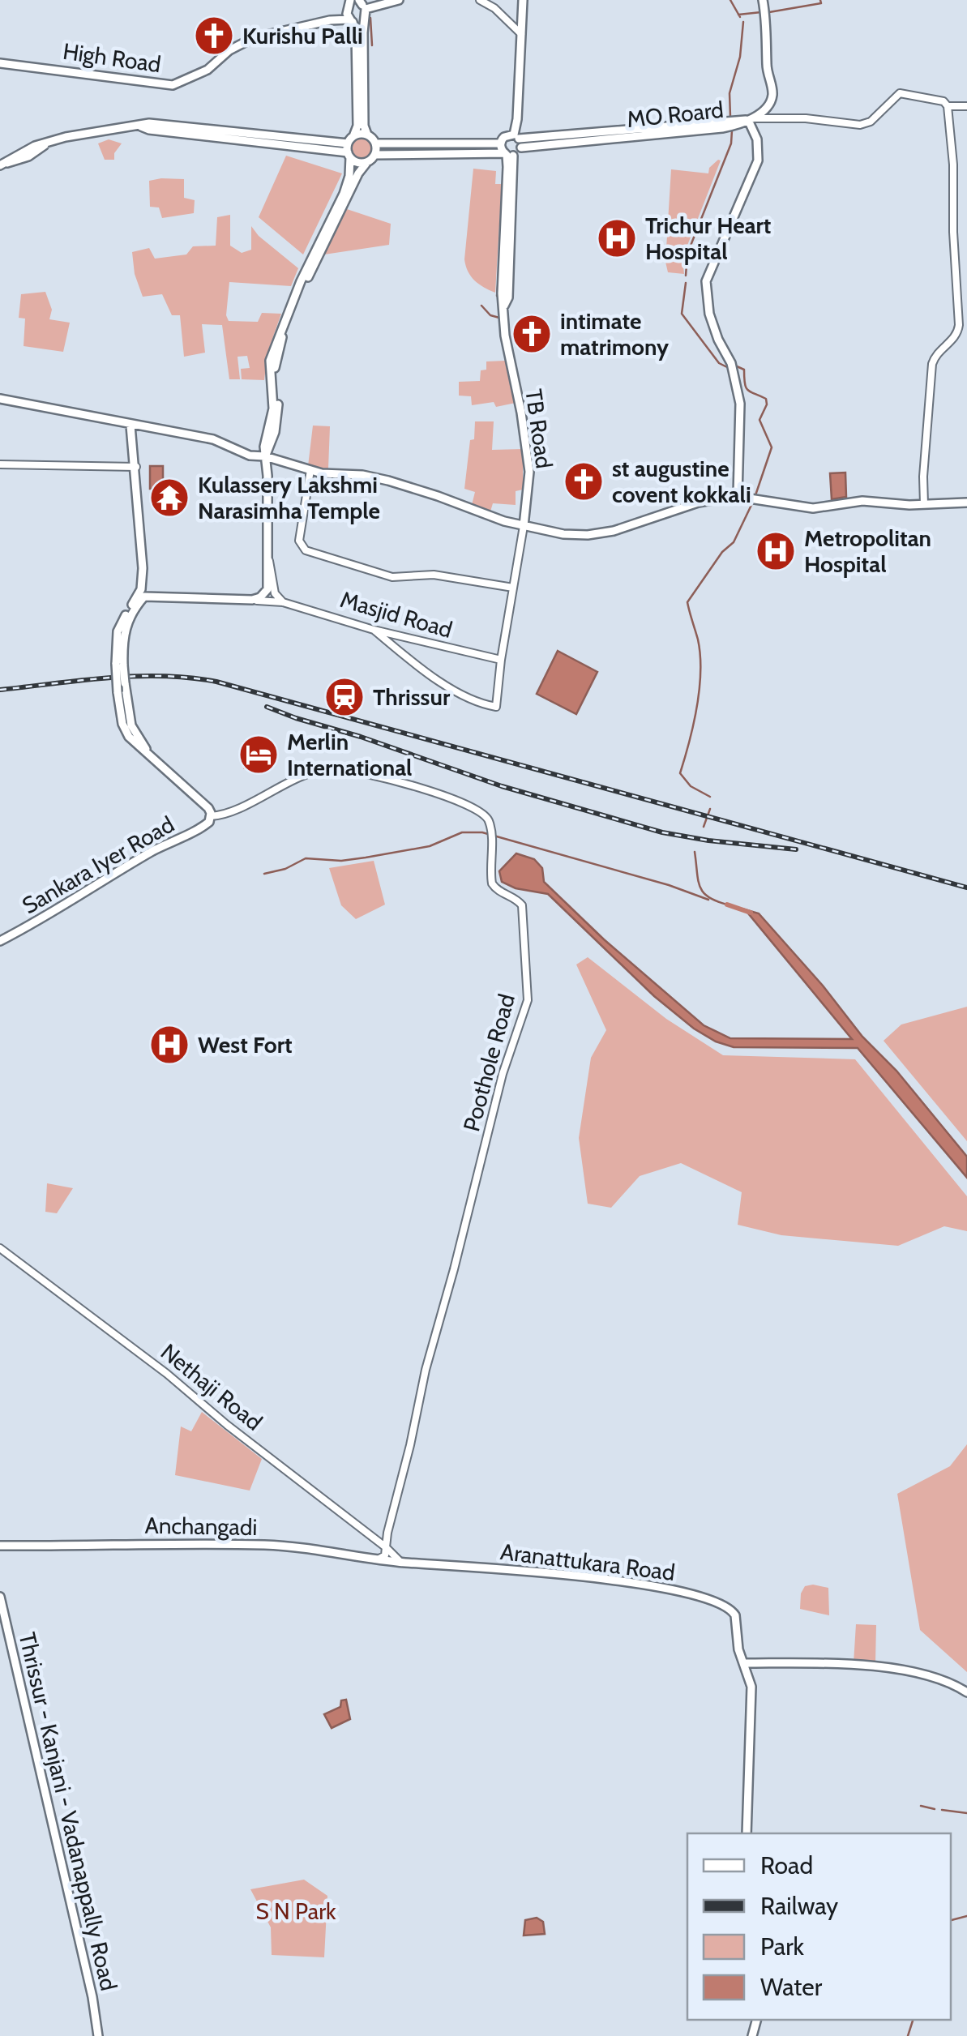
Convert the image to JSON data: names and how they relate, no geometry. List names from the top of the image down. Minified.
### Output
{"streets":{"main road":["High Road","MO Roard","TB Road","Sankara Iyer Road","Anchangadi","Aranattukara Road","Thrissur - Kanjani - Vadanappally Road"],"street":["Masjid Road","Poothole Road","Nethaji Road"]},"crossings":[["TB Road","Masjid Road"],["Sankara Iyer Road","Poothole Road"],["Poothole Road","Nethaji Road"],["Anchangadi","Aranattukara Road"]],"parks":["S N Park"],"places":{"church":["Kurishu Palli","intimate matrimony","st augustine covent kokkali"],"hospital":["Trichur Heart Hospital","Metropolitan Hospital","West Fort"],"temple":["Kulassery Lakshmi Narasimha Temple"],"station":["Thrissur"],"hotel":["Merlin International"]},"legend":["Road","Railway","Park","Water"]}
